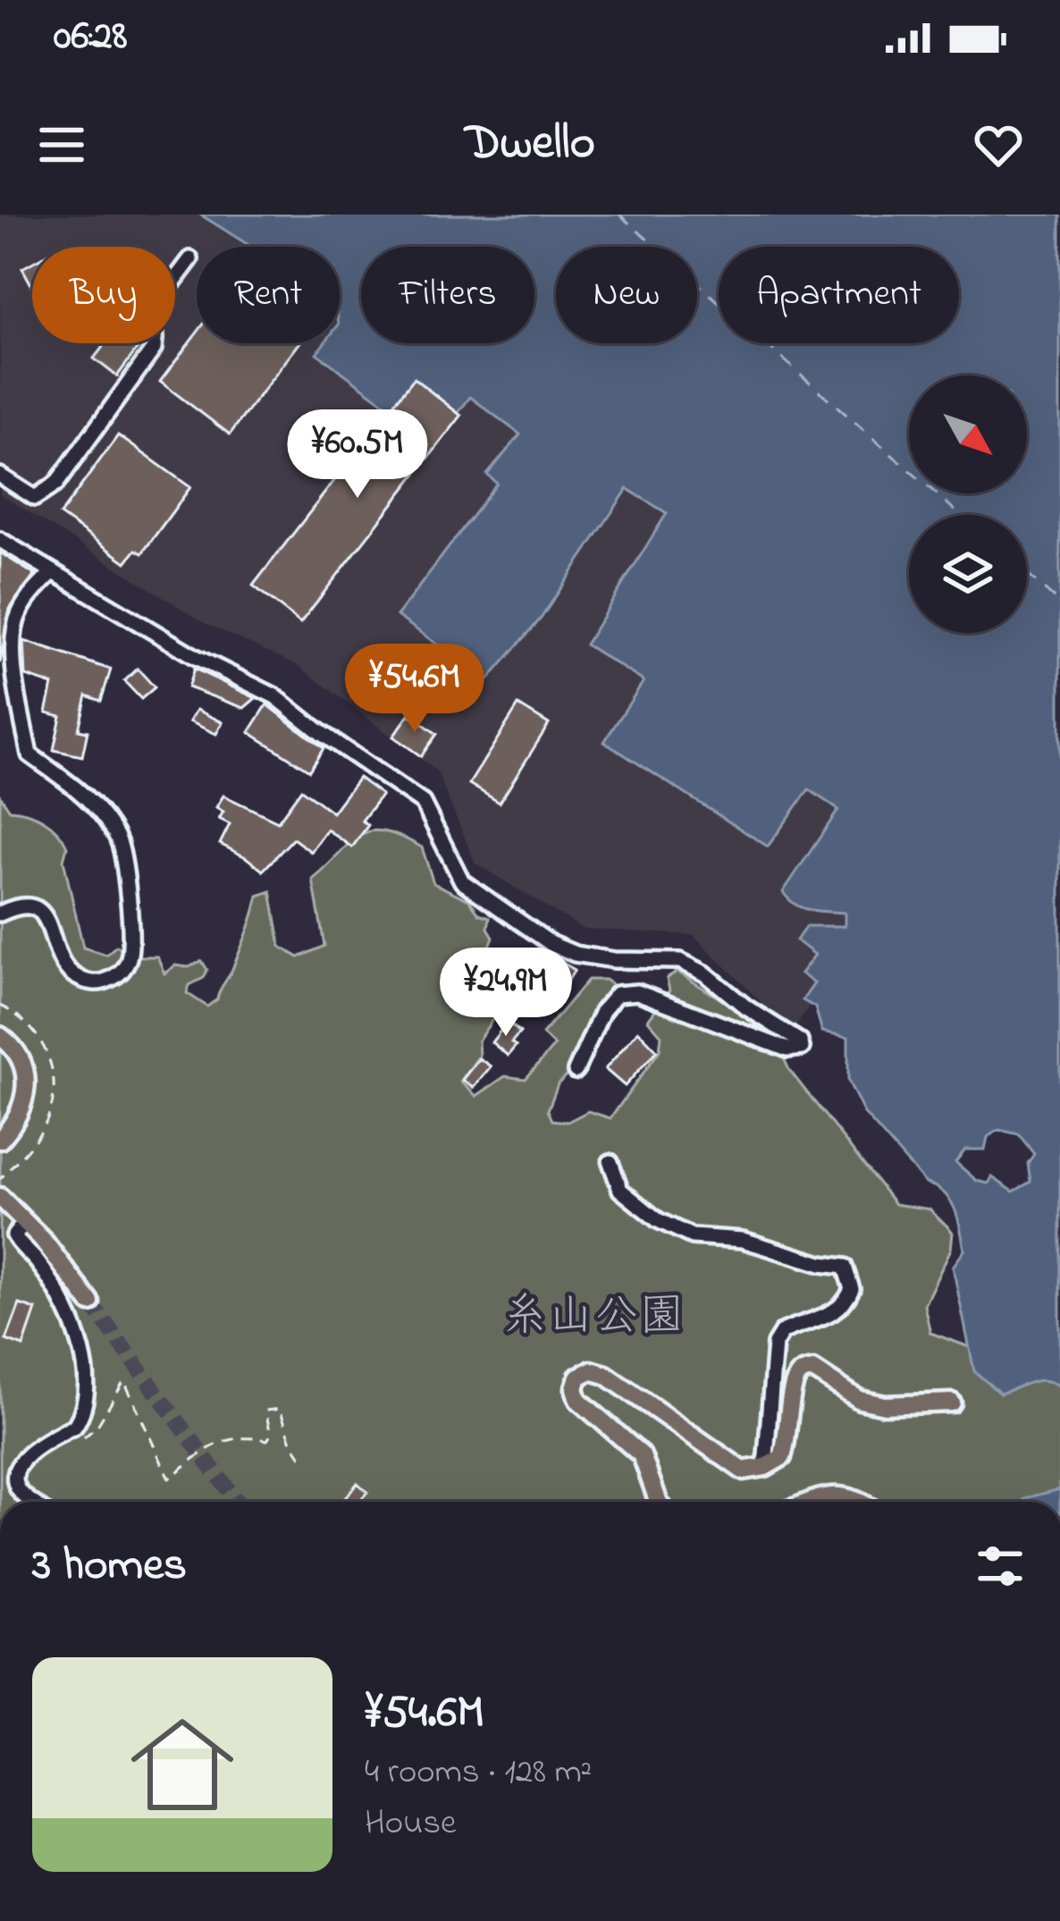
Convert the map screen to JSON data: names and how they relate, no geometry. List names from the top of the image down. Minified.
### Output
{"parks":["糸山公園"],"north":"bottom right","page":{"status":"06:28","header":"Dwello","chip":["Buy","Rent","Filters","New","Apartment"],"price":["¥60.5M","¥54.6M","¥24.9M"],"heading":"3 homes","list":[{"name":"¥54.6M","note":"4 rooms · 128 m² · House"}]}}
